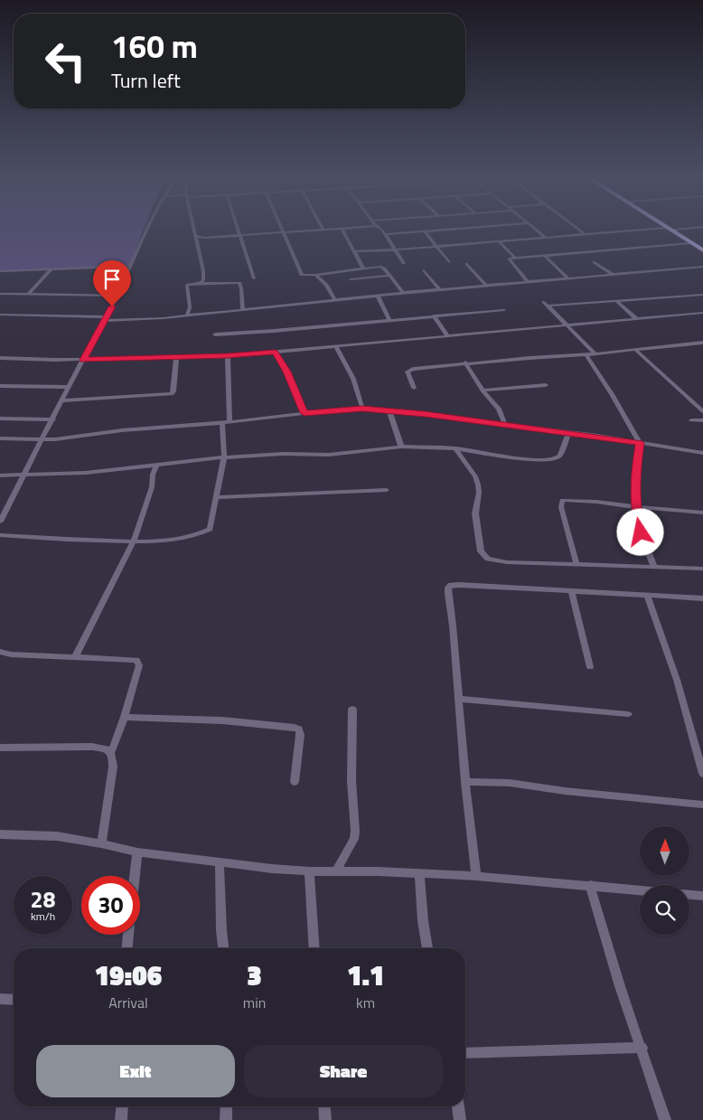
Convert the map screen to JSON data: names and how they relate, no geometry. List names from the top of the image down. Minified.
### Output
{"north":"top","page":{"turn":["160 m","Turn left"],"speed":"28 km/h","limit":"30","eta":["19:06","Arrival","3","min","1.1","km"],"buttons":["Exit","Share"]}}
